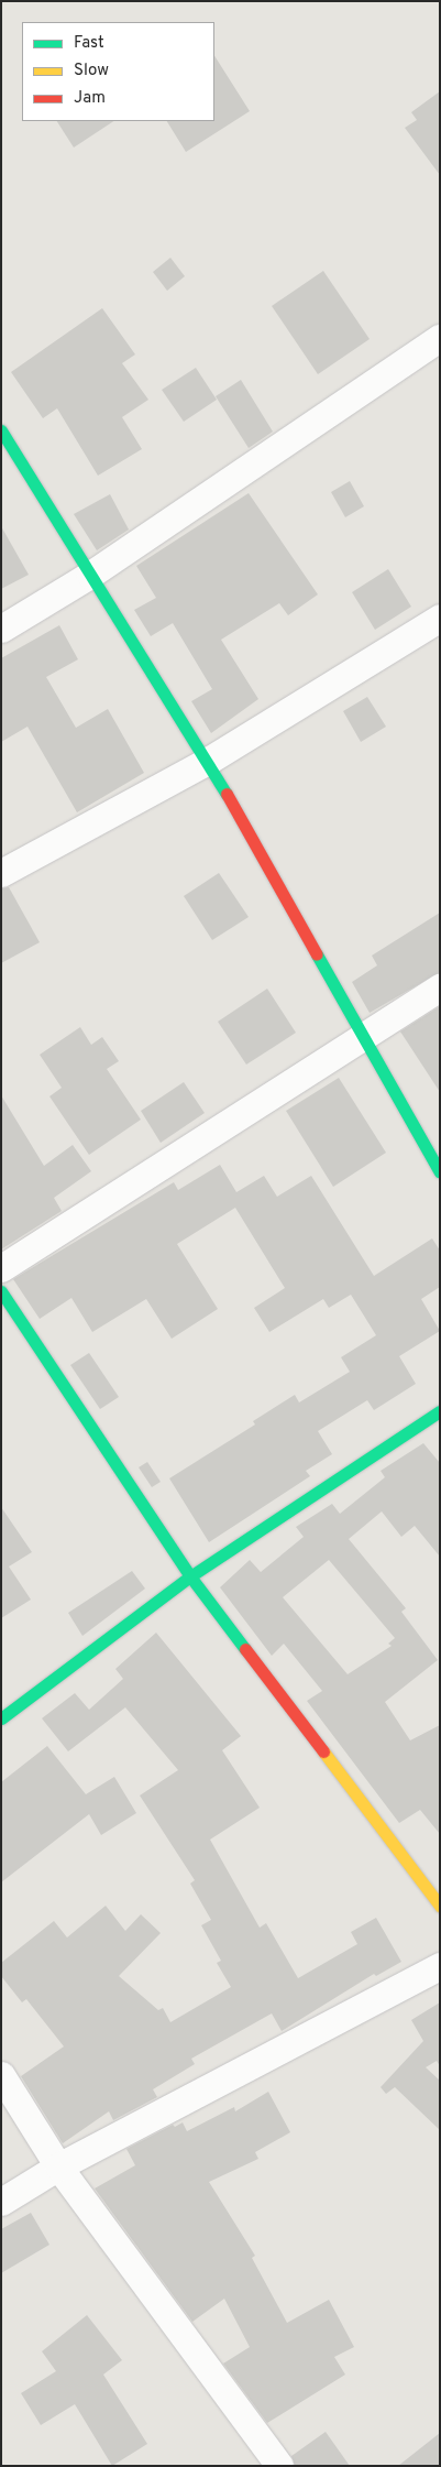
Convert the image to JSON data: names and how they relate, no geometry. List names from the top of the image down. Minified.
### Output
{"legend":["Fast","Slow","Jam"]}
